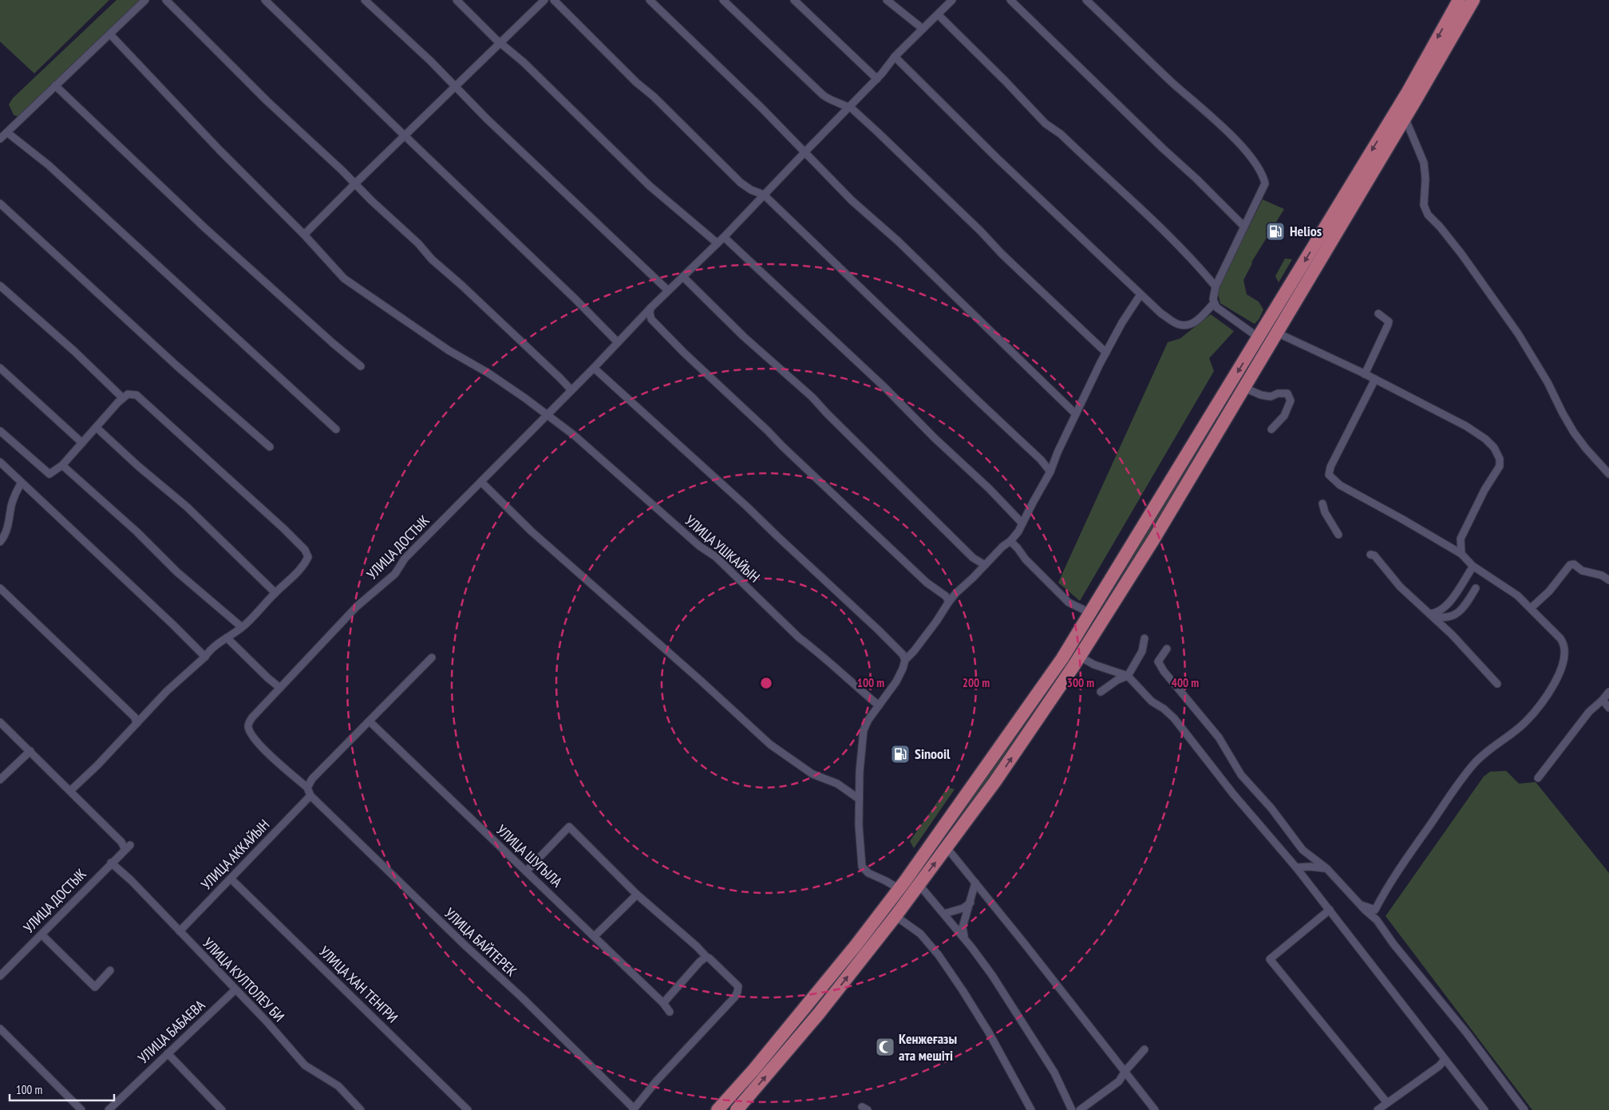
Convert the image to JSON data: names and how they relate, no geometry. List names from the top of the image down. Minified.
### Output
{"streets":{"street":["УЛИЦА ДОСТЫК","УЛИЦА УШКАЙЫН","УЛИЦА АККАЙЫН","УЛИЦА ШУГЫЛА","УЛИЦА БАЙТЕРЕК","УЛИЦА КУЛТОЛЕУ БИ","УЛИЦА ХАН ТЕНГРИ","УЛИЦА БАБАЕВА"]},"crossings":[["УЛИЦА ДОСТЫК","УЛИЦА УШКАЙЫН"],["УЛИЦА ДОСТЫК","УЛИЦА КУЛТОЛЕУ БИ"],["УЛИЦА АККАЙЫН","УЛИЦА БАЙТЕРЕК"],["УЛИЦА АККАЙЫН","УЛИЦА КУЛТОЛЕУ БИ"],["УЛИЦА АККАЙЫН","УЛИЦА ХАН ТЕНГРИ"],["УЛИЦА КУЛТОЛЕУ БИ","УЛИЦА БАБАЕВА"]],"places":{"fuel station":["Helios","Sinooil"],"mosque":["Кенжеғазы ата мешіті"]},"scale_bar":"100 m","rings":["100 m","200 m","300 m","400 m"]}
